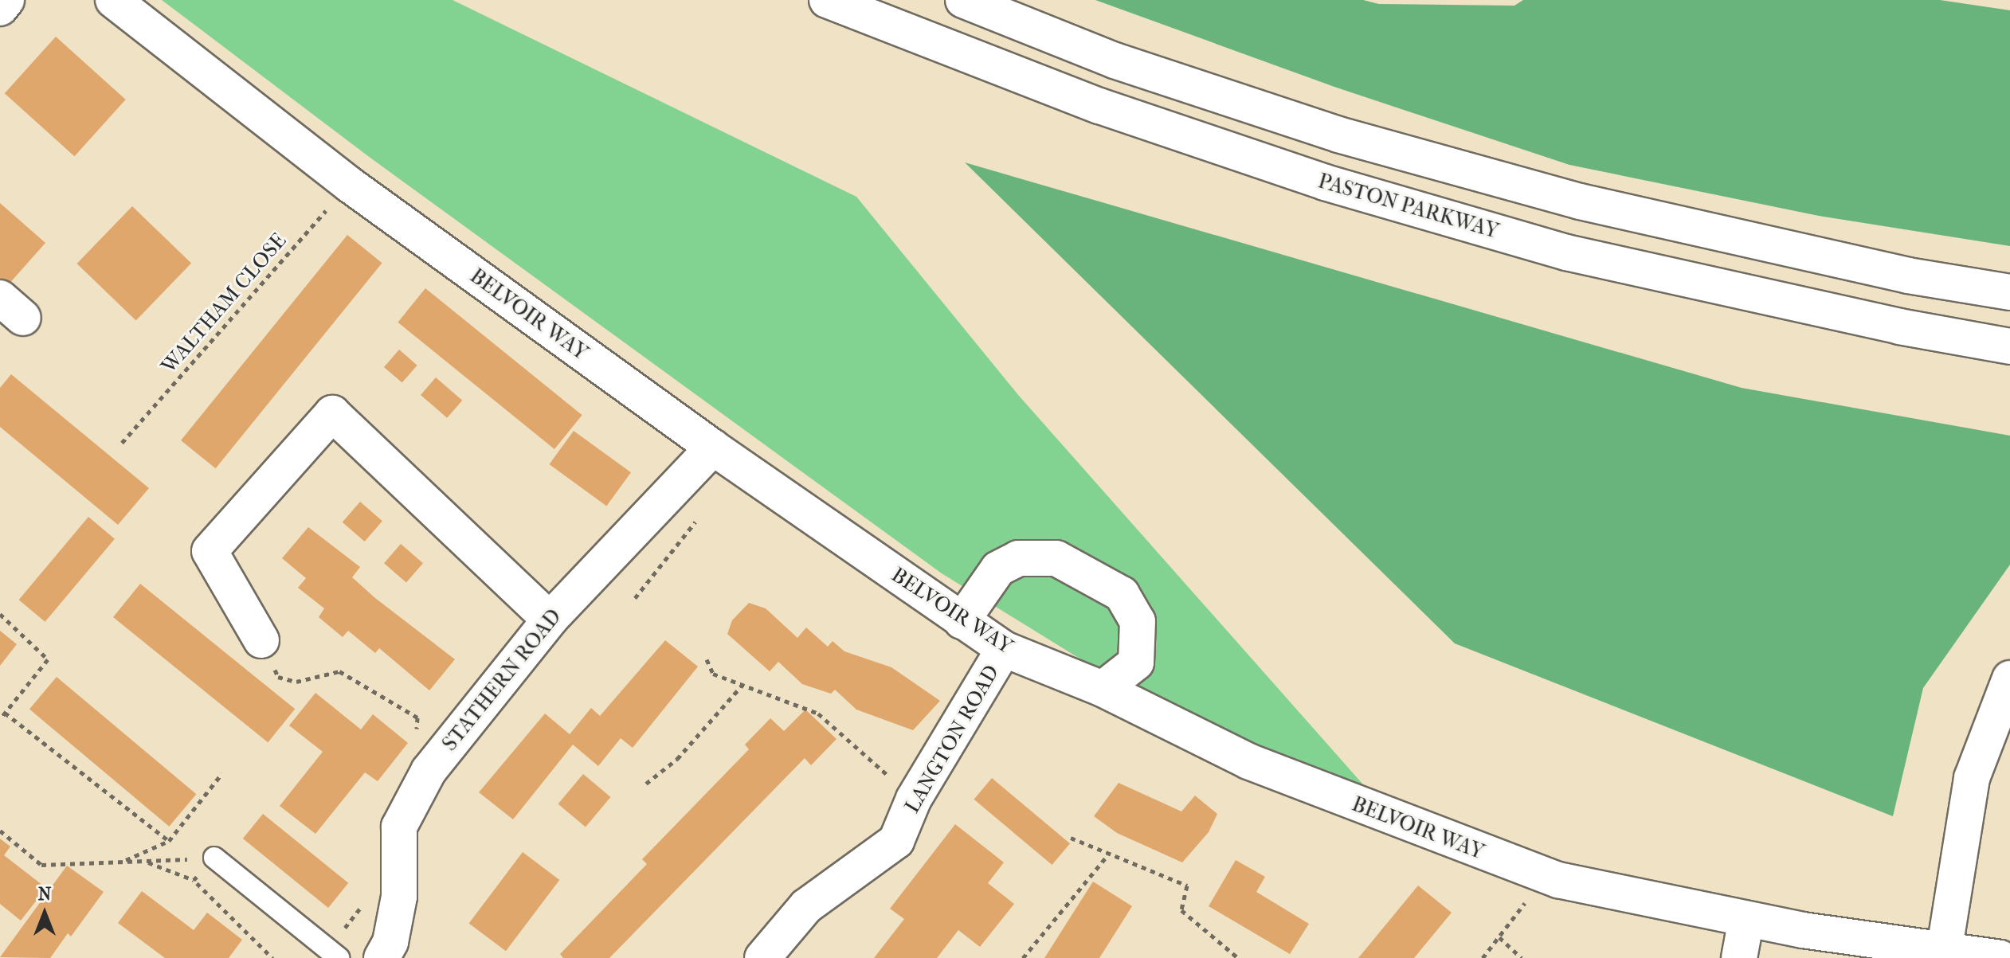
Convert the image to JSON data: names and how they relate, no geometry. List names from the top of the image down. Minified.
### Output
{"streets":{"main road":["PASTON PARKWAY","BELVOIR WAY","STATHERN ROAD","LANGTON ROAD"],"path":["WALTHAM CLOSE"]},"crossings":[["WALTHAM CLOSE","BELVOIR WAY"],["BELVOIR WAY","STATHERN ROAD"],["BELVOIR WAY","LANGTON ROAD"]],"north":"top"}
